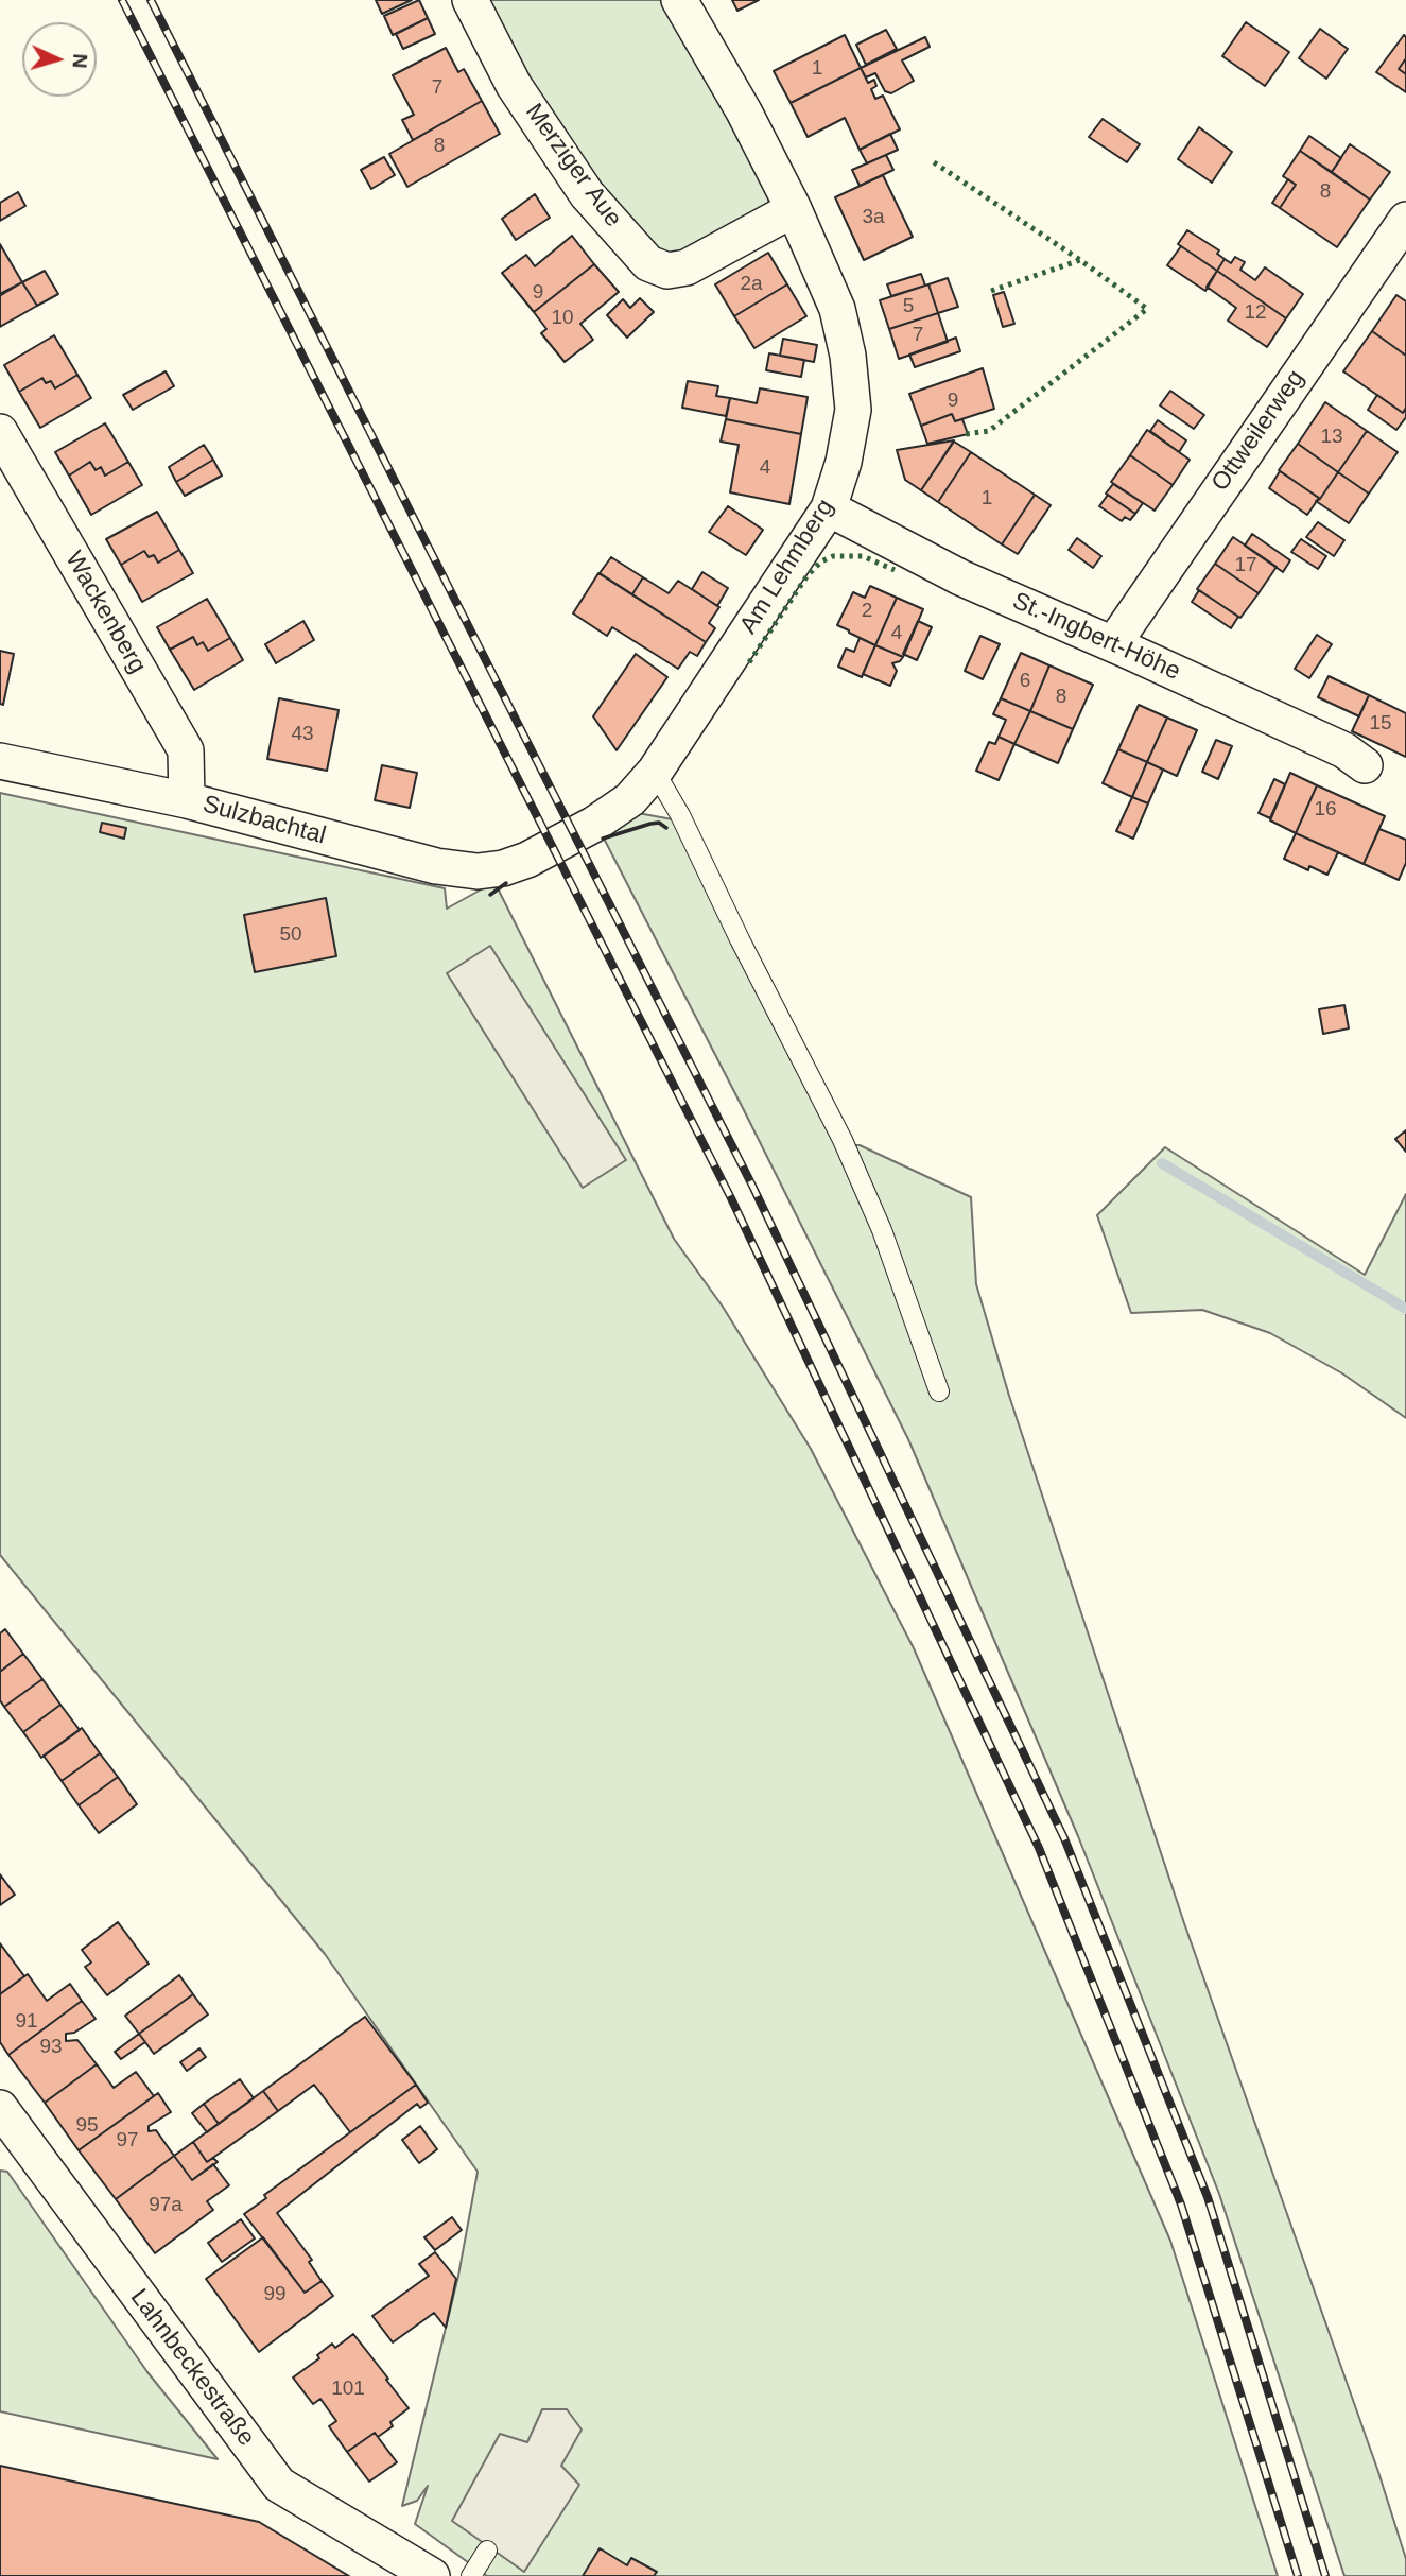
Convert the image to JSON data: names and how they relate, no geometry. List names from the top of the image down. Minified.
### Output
{"streets":{"street":["Merziger Aue","Ottweilerweg","Am Lehmberg","Wackenberg","St.-Ingbert-Höhe","Sulzbachtal","Lahnbeckestraße"]},"crossings":[["Merziger Aue","Am Lehmberg"],["Ottweilerweg","St.-Ingbert-Höhe"],["Am Lehmberg","St.-Ingbert-Höhe"],["Am Lehmberg","Sulzbachtal"],["Wackenberg","Sulzbachtal"]],"house_numbers":["1","7","8","8","3a","2a","9","5","12","10","7","9","13","4","1","17","2","4","6","8","15","43","16","50","91","93","95","97","97a","99","101"],"north":"right"}
